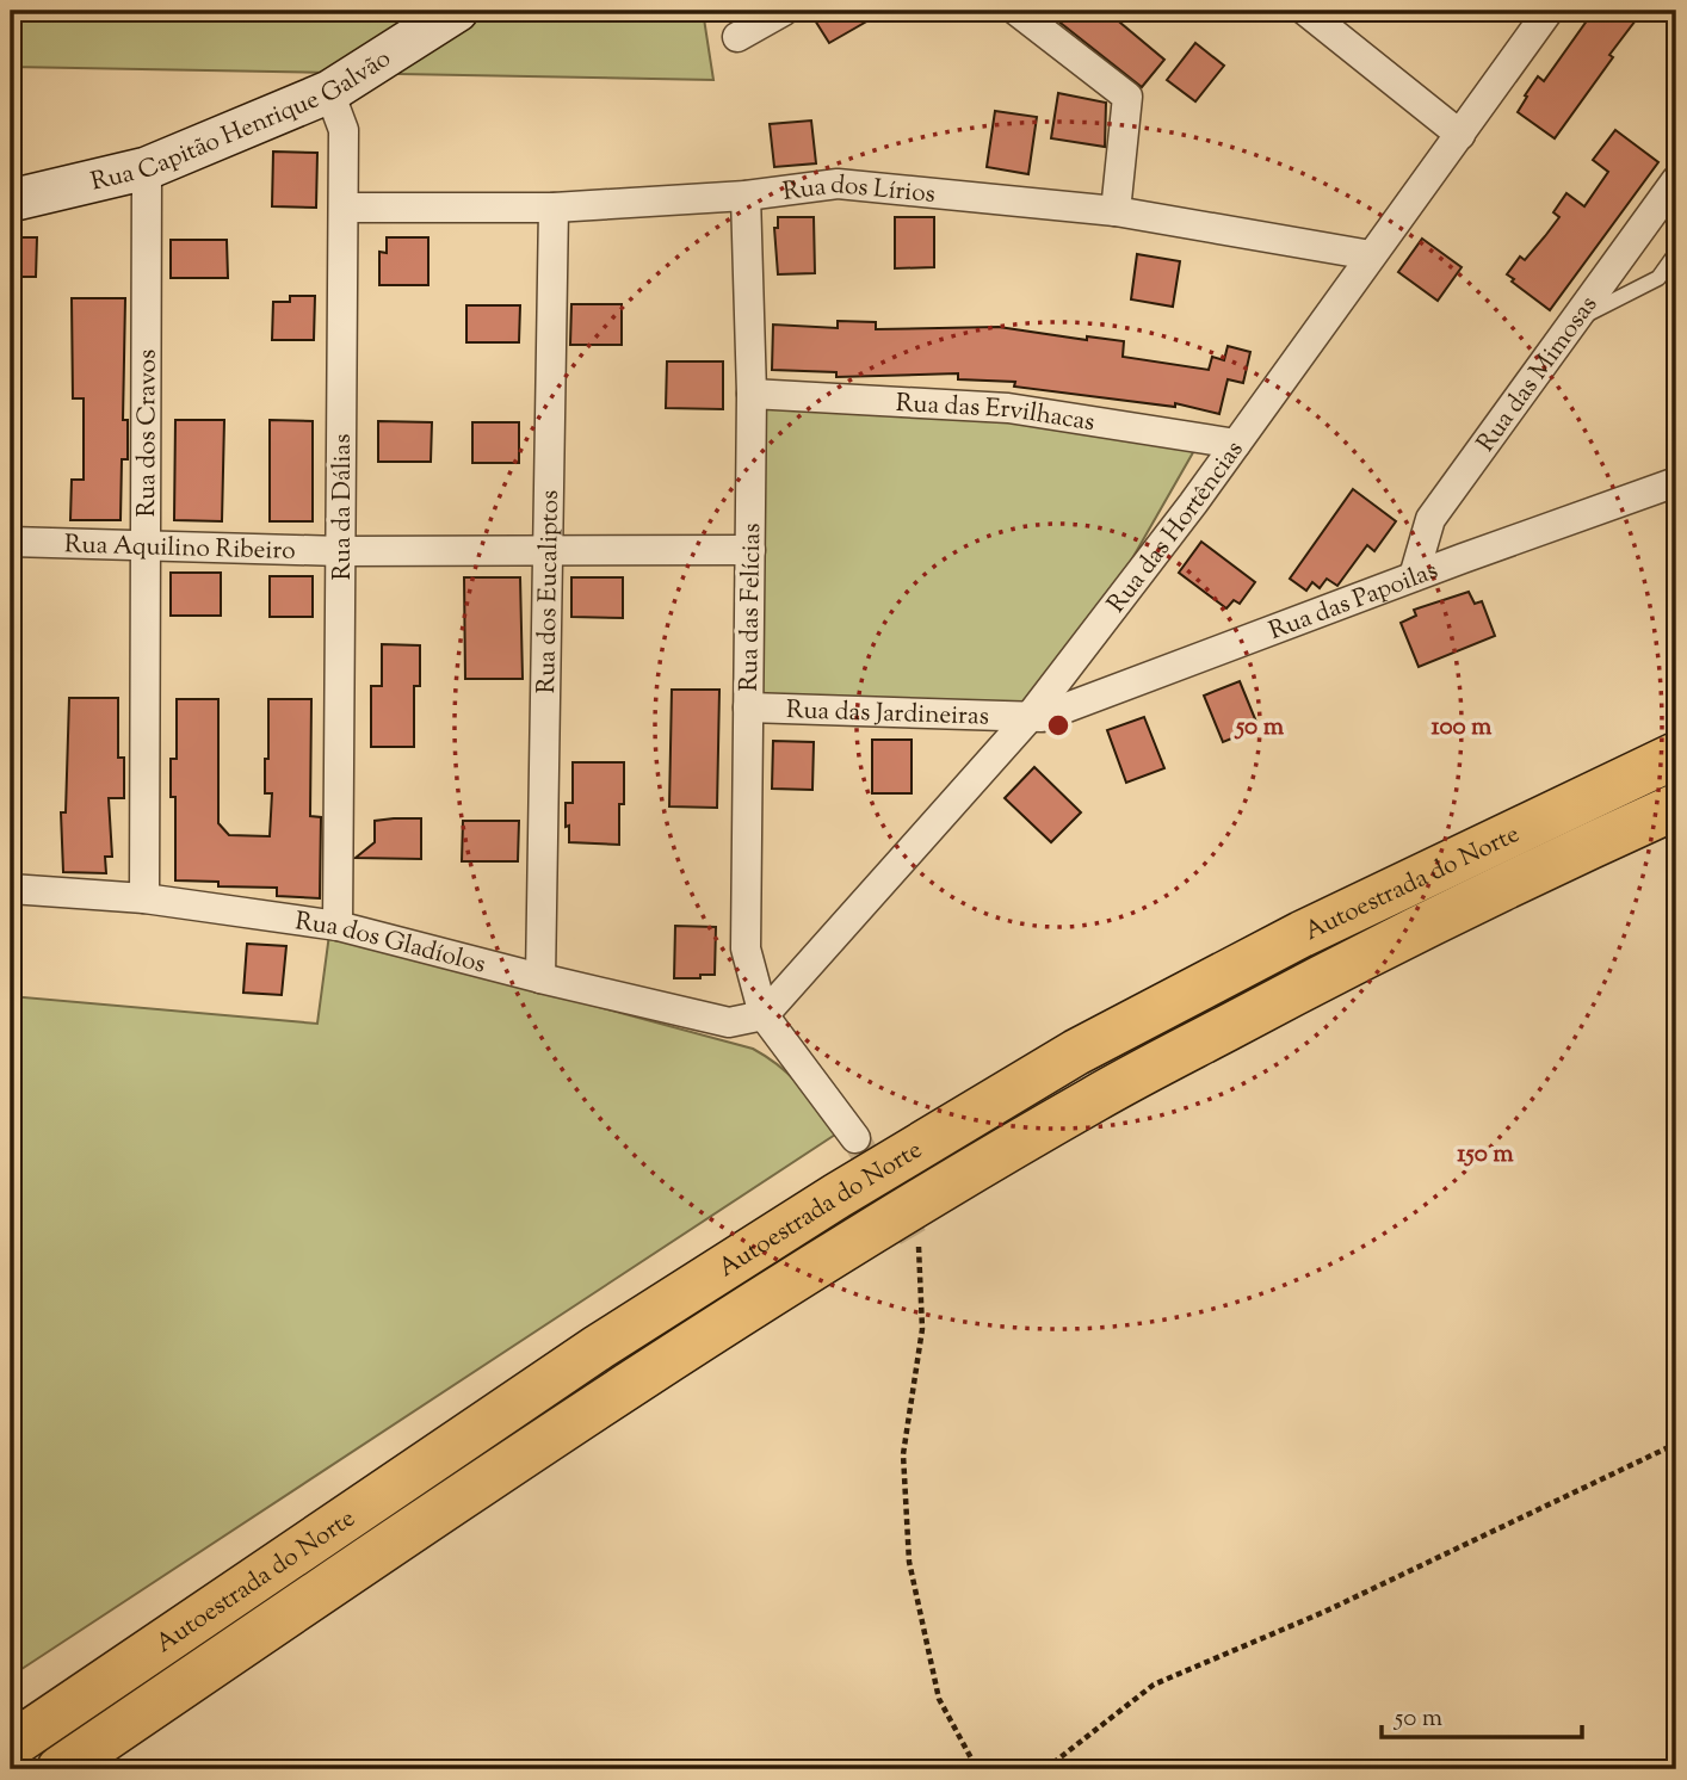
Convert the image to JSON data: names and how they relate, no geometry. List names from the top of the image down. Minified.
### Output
{"streets":{"highway":["Autoestrada do Norte"],"street":["Rua Capitão Henrique Galvão","Rua dos Lírios","Rua das Mimosas","Rua das Ervilhacas","Rua dos Cravos","Rua da Dálias","Rua das Hortências","Rua Aquilino Ribeiro","Rua dos Eucaliptos","Rua das Papoilas","Rua das Felícias","Rua das Jardineiras","Rua dos Gladíolos"]},"crossings":[["Rua Capitão Henrique Galvão","Rua dos Cravos"],["Rua Capitão Henrique Galvão","Rua da Dálias"],["Rua dos Lírios","Rua da Dálias"],["Rua dos Lírios","Rua das Hortências"],["Rua dos Lírios","Rua dos Eucaliptos"],["Rua dos Lírios","Rua das Felícias"],["Rua das Mimosas","Rua das Papoilas"],["Rua das Ervilhacas","Rua das Hortências"],["Rua das Ervilhacas","Rua das Felícias"],["Rua dos Cravos","Rua Aquilino Ribeiro"],["Rua dos Cravos","Rua dos Gladíolos"],["Rua da Dálias","Rua Aquilino Ribeiro"],["Rua da Dálias","Rua dos Gladíolos"],["Rua das Hortências","Rua das Papoilas"],["Rua das Hortências","Rua das Felícias"],["Rua das Hortências","Rua das Jardineiras"],["Rua das Hortências","Rua dos Gladíolos"],["Rua Aquilino Ribeiro","Rua dos Eucaliptos"],["Rua Aquilino Ribeiro","Rua das Felícias"],["Rua dos Eucaliptos","Rua dos Gladíolos"],["Rua das Papoilas","Rua das Jardineiras"],["Rua das Felícias","Rua das Jardineiras"],["Rua das Felícias","Rua dos Gladíolos"]],"scale_bar":"50 m","rings":["50 m","100 m","150 m"]}
